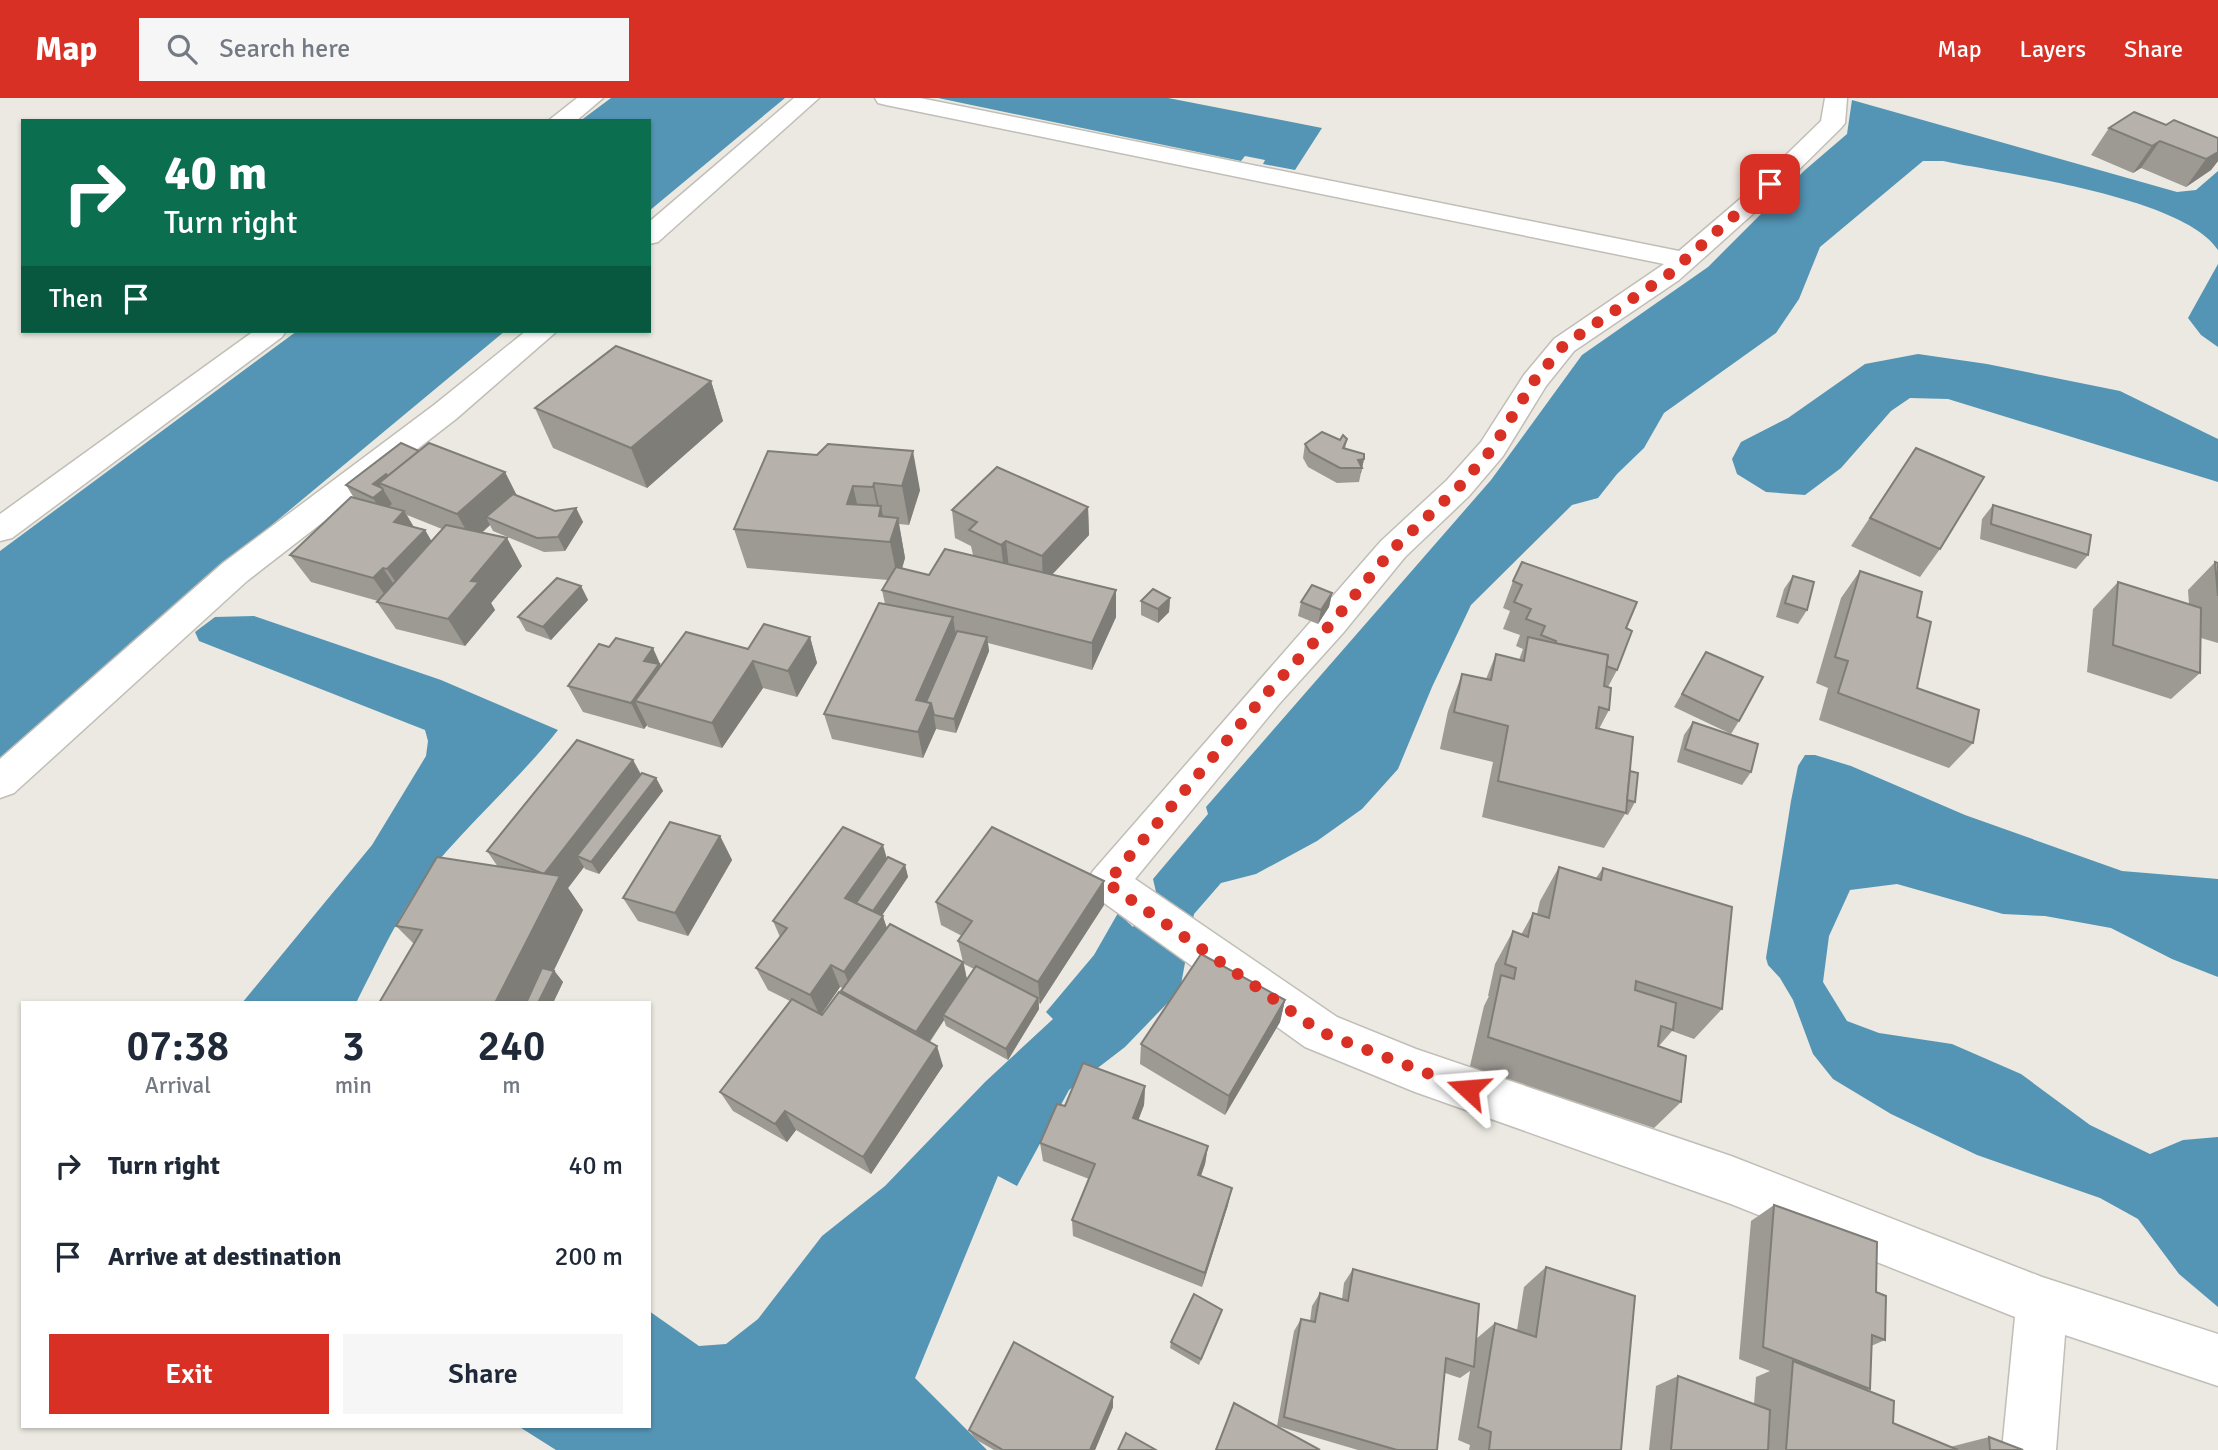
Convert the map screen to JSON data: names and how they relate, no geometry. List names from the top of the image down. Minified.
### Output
{"page":{"header":"Map","search":"Search here","nav":["Map","Layers","Share"],"turn":["40 m","Turn right"],"then":"Then","eta":["07:38","Arrival","3","min","240","m"],"list":[{"name":"Turn right","value":"40 m"},{"name":"Arrive at destination","value":"200 m"}],"buttons":["Exit","Share"]}}
